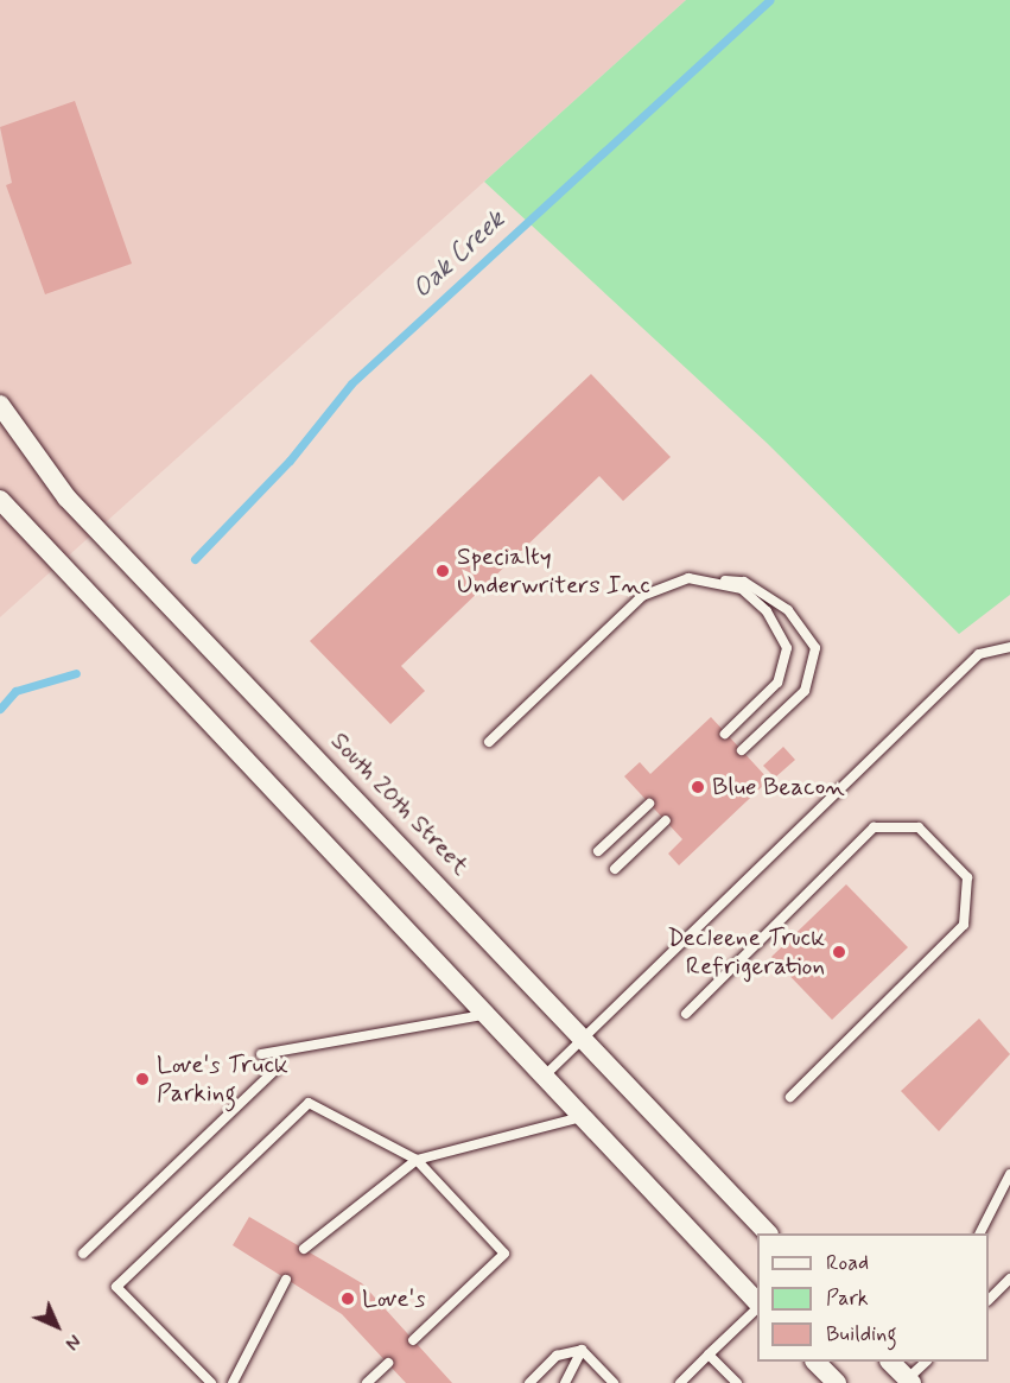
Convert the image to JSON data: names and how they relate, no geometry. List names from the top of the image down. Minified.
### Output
{"streets":{"street":["South 20th Street"]},"water":["Oak Creek"],"places":["Specialty Underwriters Inc","Blue Beacon","Decleene Truck Refrigeration","Love's Truck Parking","Love's"],"legend":["Road","Park","Building"],"north":"bottom right"}
